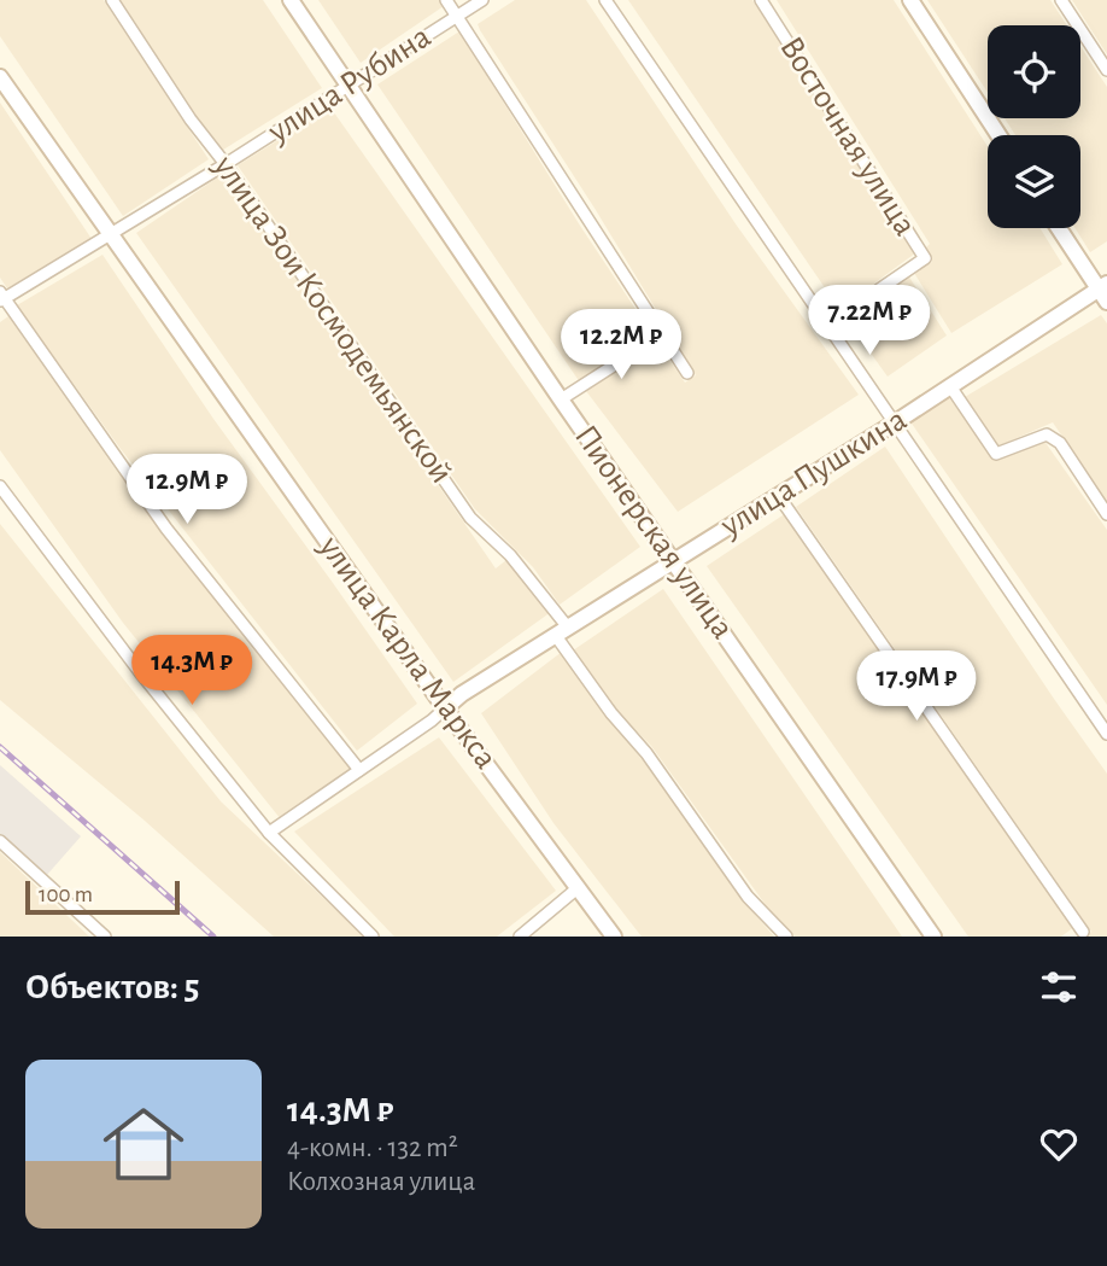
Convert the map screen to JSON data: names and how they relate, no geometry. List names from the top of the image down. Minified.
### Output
{"streets":{"street":["улица Рубина","Восточная улица","улица Зои Космодемьянской","улица Пушкина","Пионерская улица","улица Карла Маркса"]},"crossings":[["улица Рубина","улица Зои Космодемьянской"],["улица Рубина","Пионерская улица"],["улица Рубина","улица Карла Маркса"],["улица Зои Космодемьянской","улица Пушкина"],["улица Пушкина","Пионерская улица"],["улица Пушкина","улица Карла Маркса"]],"scale_bar":"100 m","page":{"price":["7.22M ₽","12.2M ₽","12.9M ₽","14.3M ₽","17.9M ₽"],"scale":"100 m","heading":"Объектов: 5","list":[{"name":"14.3M ₽","note":"4-комн. · 132 m² · Колхозная улица"}]}}
